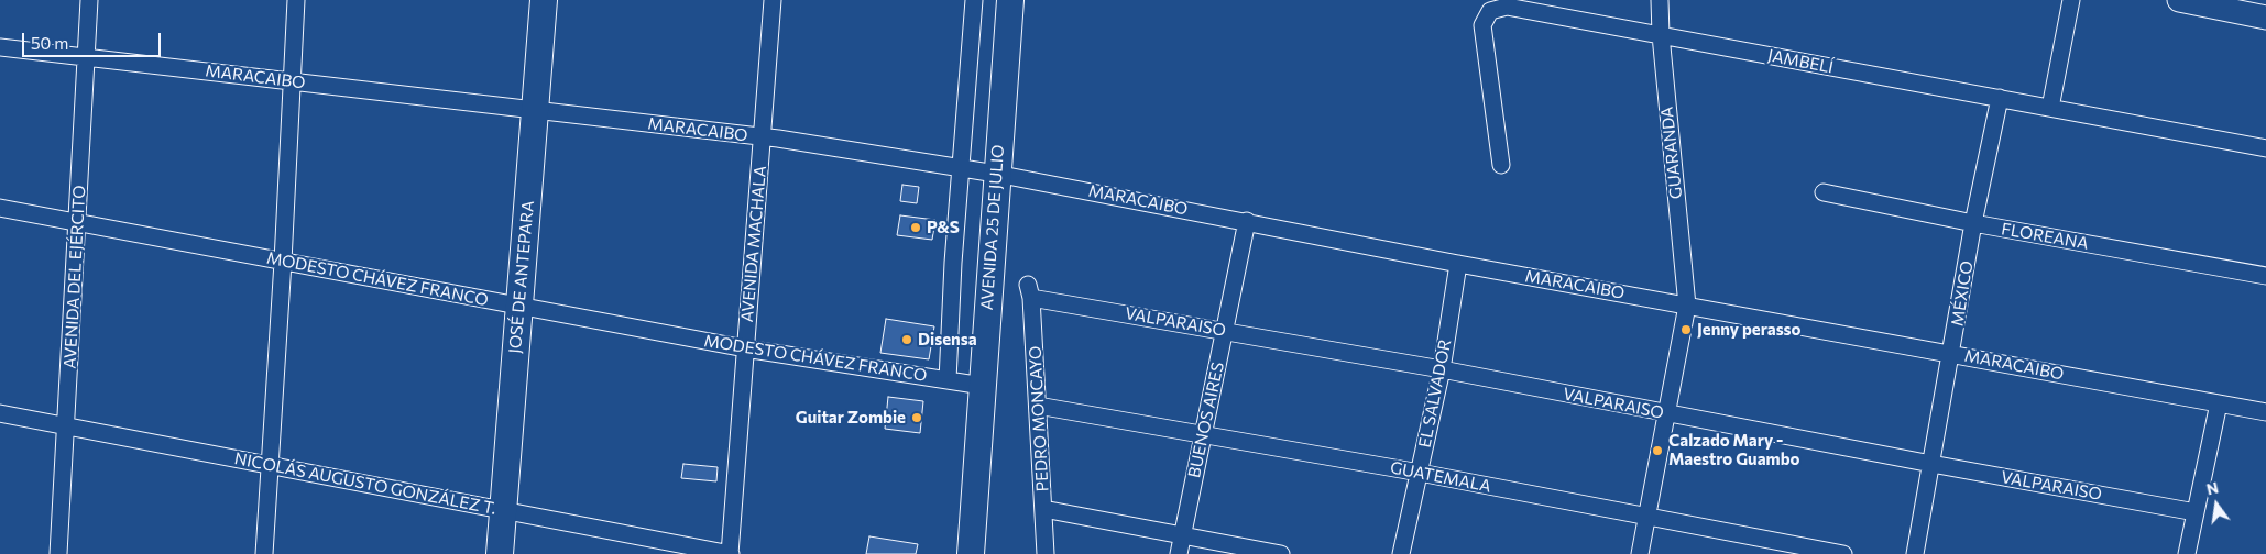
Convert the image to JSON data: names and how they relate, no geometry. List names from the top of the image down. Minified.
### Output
{"streets":{"main road":["AVENIDA 25 DE JULIO","JOSÉ DE ANTEPARA"],"street":["JAMBELÍ","MARACAIBO","GUARANDA","FLOREANA","AVENIDA MACHALA","AVENIDA DEL EJÉRCITO","MODESTO CHÁVEZ FRANCO","MÉXICO","VALPARAISO","EL SALVADOR","PEDRO MONCAYO","BUENOS AIRES","GUATEMALA","NICOLÁS AUGUSTO GONZÁLEZ T."]},"crossings":[["JAMBELÍ","GUARANDA"],["JAMBELÍ","MÉXICO"],["MARACAIBO","GUARANDA"],["MARACAIBO","AVENIDA 25 DE JULIO"],["MARACAIBO","AVENIDA MACHALA"],["MARACAIBO","AVENIDA DEL EJÉRCITO"],["MARACAIBO","JOSÉ DE ANTEPARA"],["MARACAIBO","MÉXICO"],["MARACAIBO","EL SALVADOR"],["MARACAIBO","BUENOS AIRES"],["GUARANDA","VALPARAISO"],["GUARANDA","GUATEMALA"],["AVENIDA 25 DE JULIO","MODESTO CHÁVEZ FRANCO"],["FLOREANA","MÉXICO"],["AVENIDA MACHALA","MODESTO CHÁVEZ FRANCO"],["AVENIDA MACHALA","NICOLÁS AUGUSTO GONZÁLEZ T."],["AVENIDA DEL EJÉRCITO","MODESTO CHÁVEZ FRANCO"],["AVENIDA DEL EJÉRCITO","NICOLÁS AUGUSTO GONZÁLEZ T."],["JOSÉ DE ANTEPARA","MODESTO CHÁVEZ FRANCO"],["JOSÉ DE ANTEPARA","NICOLÁS AUGUSTO GONZÁLEZ T."],["MÉXICO","VALPARAISO"],["VALPARAISO","EL SALVADOR"],["VALPARAISO","PEDRO MONCAYO"],["VALPARAISO","BUENOS AIRES"],["EL SALVADOR","GUATEMALA"],["PEDRO MONCAYO","GUATEMALA"],["BUENOS AIRES","GUATEMALA"]],"places":["P&S","Jenny perasso","Disensa","Guitar Zombie","Calzado Mary - Maestro Guambo"],"scale_bar":"50 m","north":"top"}
